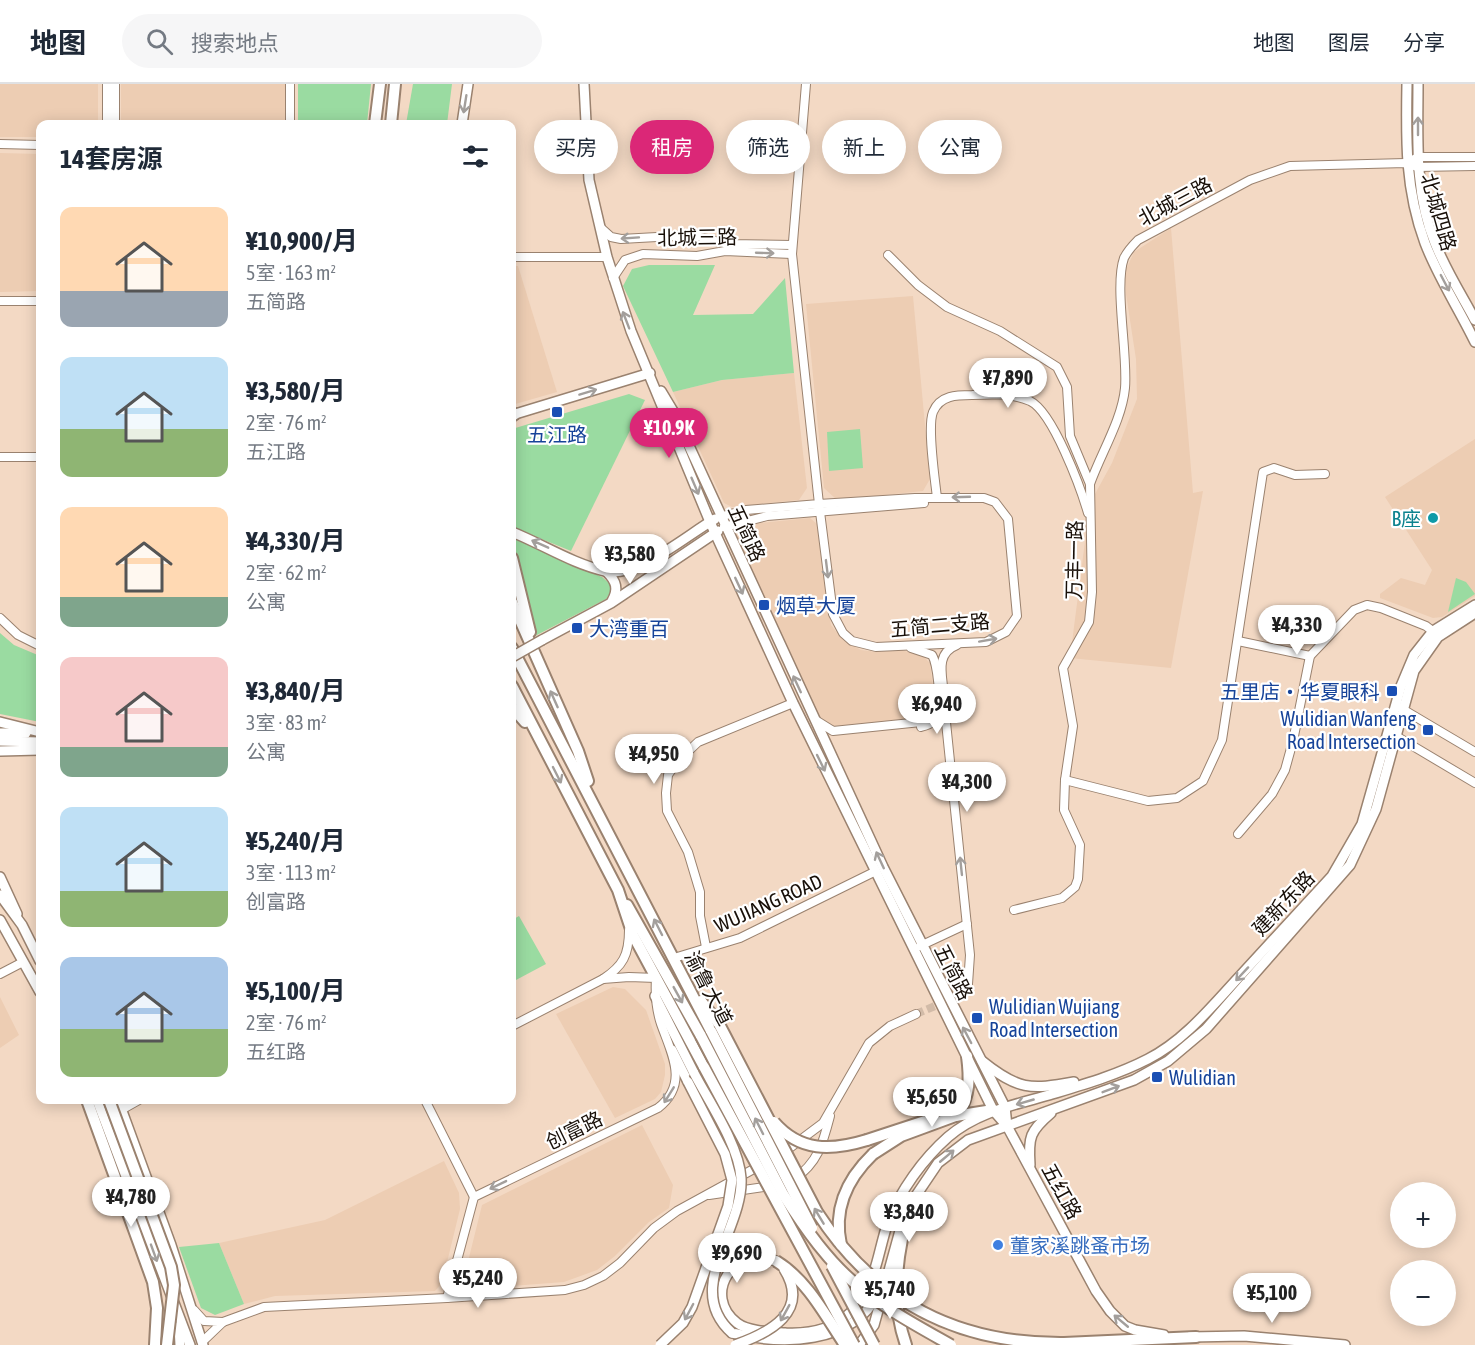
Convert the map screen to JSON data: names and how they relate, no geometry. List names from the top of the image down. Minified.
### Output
{"streets":{"highway":["渝鲁大道"],"main road":["北城四路","五简路","建新东路","五红路"],"street":["北城三路","万丰一路","五简二支路","WUJIANG ROAD","创富路"]},"crossings":[["北城三路","北城四路"],["北城三路","五简路"],["北城三路","万丰一路"],["五简路","五简二支路"],["五简路","WUJIANG ROAD"],["五简路","建新东路"],["五简路","五红路"],["WUJIANG ROAD","渝鲁大道"],["建新东路","五红路"]],"one_way":["创富路","五红路"],"places":{"transit":["五江路","烟草大厦","大湾重百","五里店‧华夏眼科","Wulidian Wanfeng Road Intersection","Wulidian Wujiang Road Intersection","Wulidian"],"other":["B座","董家溪跳蚤市场"]},"page":{"header":"地图","search":"搜索地点","nav":["地图","图层","分享"],"chip":["买房","租房","筛选","新上","公寓"],"heading":"14套房源","list":[{"name":"¥10,900/月","note":"5室 · 163 m² · 五简路"},{"name":"¥3,580/月","note":"2室 · 76 m² · 五江路"},{"name":"¥4,330/月","note":"2室 · 62 m² · 公寓"},{"name":"¥3,840/月","note":"3室 · 83 m² · 公寓"},{"name":"¥5,240/月","note":"3室 · 113 m² · 创富路"},{"name":"¥5,100/月","note":"2室 · 76 m² · 五红路"}],"price":["¥7,890","¥10.9K","¥3,580","¥4,330","¥6,940","¥4,950","¥4,300","¥5,650","¥4,780","¥3,840","¥9,690","¥5,240","¥5,740","¥5,100"],"map_buttons":["+","−"]}}
